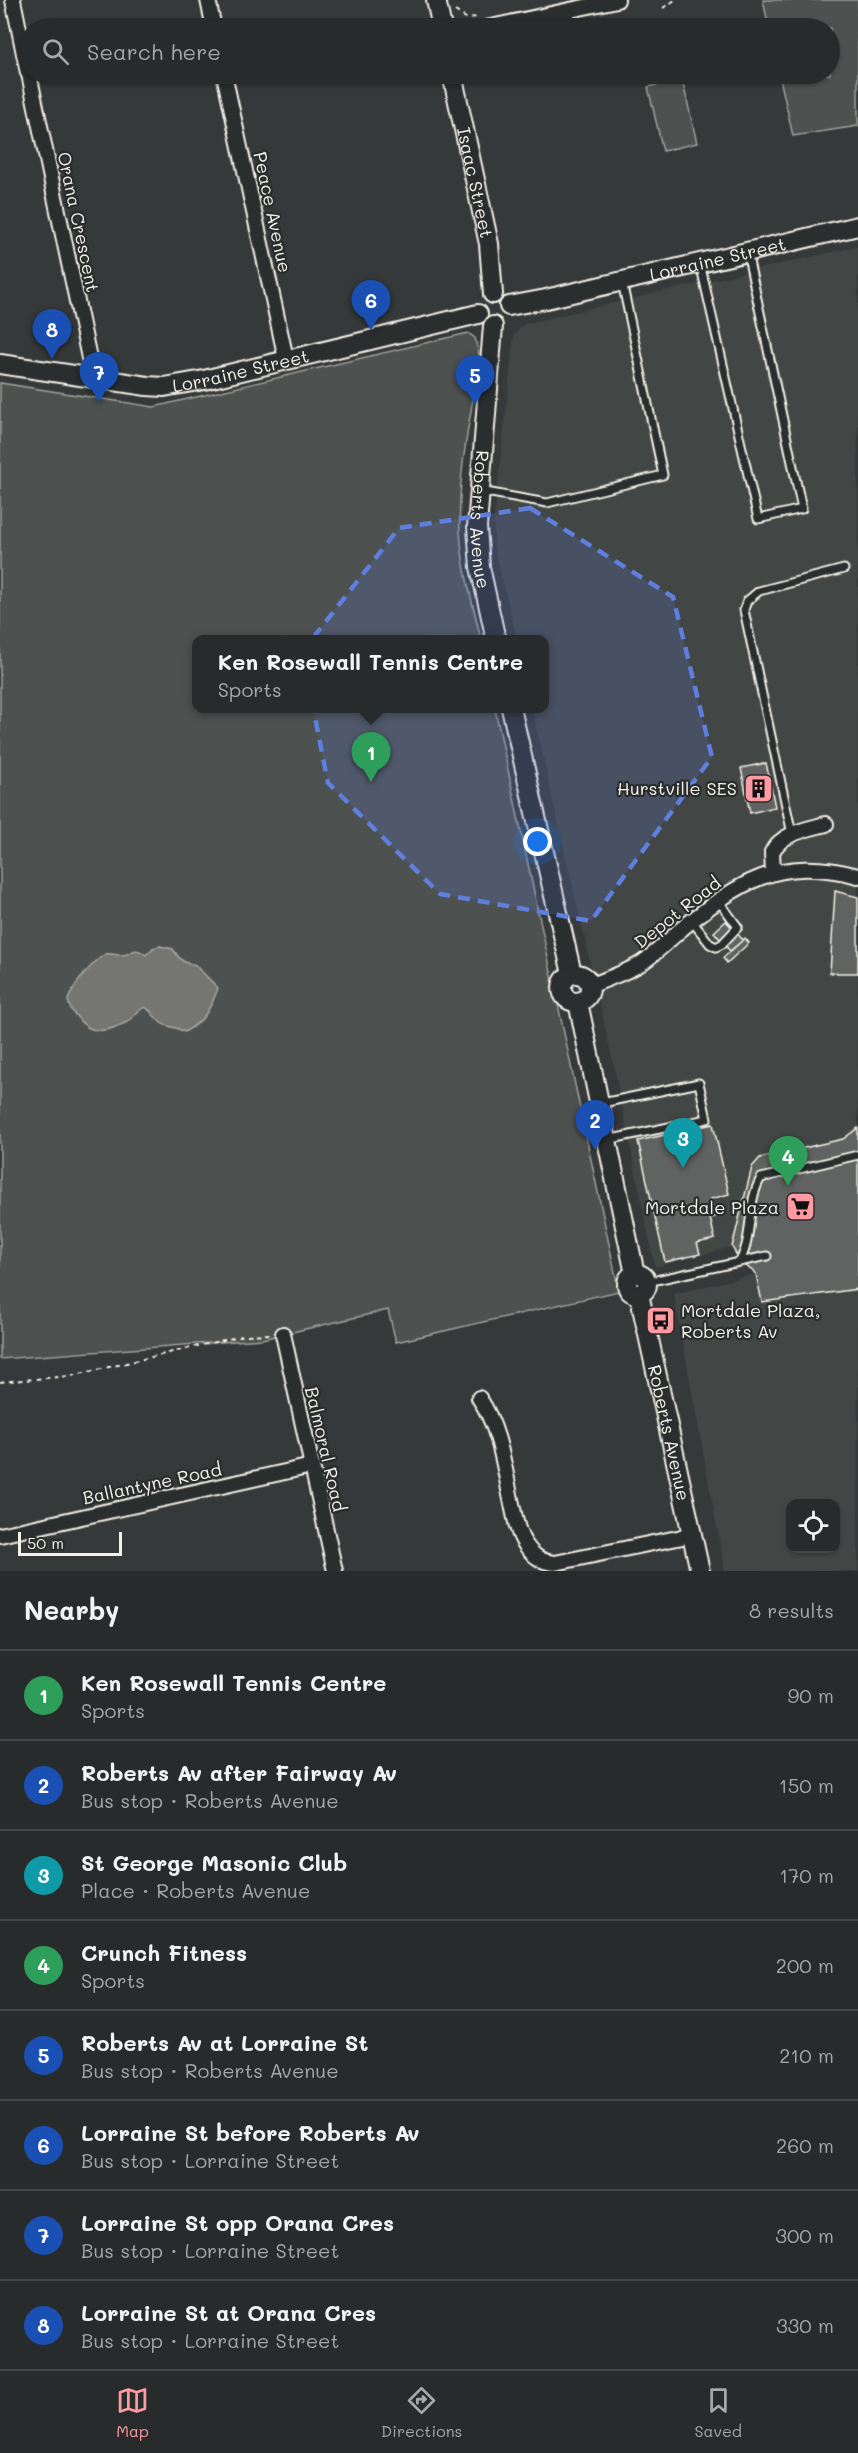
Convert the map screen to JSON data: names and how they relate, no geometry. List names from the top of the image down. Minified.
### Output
{"streets":{"street":["Isaac Street","Peace Avenue","Orana Crescent","Lorraine Street","Roberts Avenue","Depot Road","Balmoral Road","Ballantyne Road"]},"crossings":[["Isaac Street","Lorraine Street"],["Isaac Street","Roberts Avenue"],["Peace Avenue","Lorraine Street"],["Orana Crescent","Lorraine Street"],["Lorraine Street","Roberts Avenue"],["Roberts Avenue","Depot Road"],["Balmoral Road","Ballantyne Road"]],"places":{"building":["Hurstville SES"],"supermarket":["Mortdale Plaza"],"bus stop":["Mortdale Plaza, Roberts Av"]},"scale_bar":"50 m","page":{"search":"Search here","pins":["6","8","7","5","1","2","3","4"],"popup":["Ken Rosewall Tennis Centre","Sports"],"scale":"50 m","heading":["Nearby","8 results"],"list":[{"mark":"1","name":"Ken Rosewall Tennis Centre","note":"Sports","value":"90 m"},{"mark":"2","name":"Roberts Av after Fairway Av","note":"Bus stop · Roberts Avenue","value":"150 m"},{"mark":"3","name":"St George Masonic Club","note":"Place · Roberts Avenue","value":"170 m"},{"mark":"4","name":"Crunch Fitness","note":"Sports","value":"200 m"},{"mark":"5","name":"Roberts Av at Lorraine St","note":"Bus stop · Roberts Avenue","value":"210 m"},{"mark":"6","name":"Lorraine St before Roberts Av","note":"Bus stop · Lorraine Street","value":"260 m"},{"mark":"7","name":"Lorraine St opp Orana Cres","note":"Bus stop · Lorraine Street","value":"300 m"},{"mark":"8","name":"Lorraine St at Orana Cres","note":"Bus stop · Lorraine Street","value":"330 m"}],"nav":["Map","Directions","Saved"]}}
